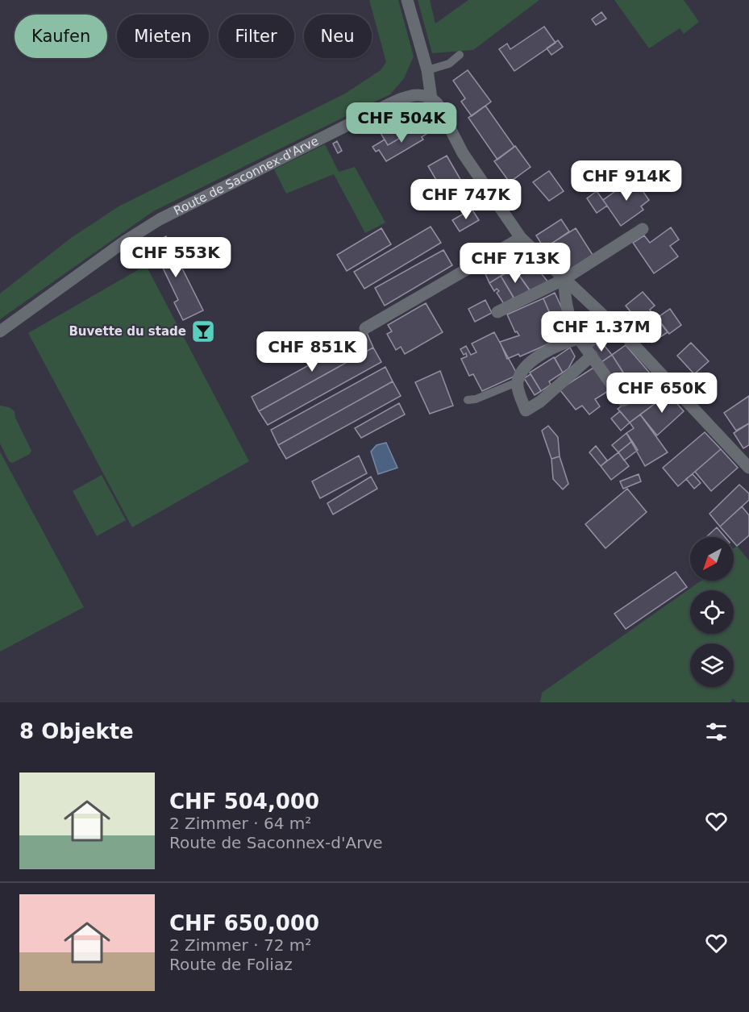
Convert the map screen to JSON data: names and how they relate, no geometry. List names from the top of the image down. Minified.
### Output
{"streets":{"street":["Route de Saconnex-d'Arve"]},"places":{"bar":["Buvette du stade"]},"north":"bottom left","page":{"chip":["Kaufen","Mieten","Filter","Neu"],"price":["CHF 504K","CHF 914K","CHF 747K","CHF 553K","CHF 713K","CHF 1.37M","CHF 851K","CHF 650K"],"heading":"8 Objekte","list":[{"name":"CHF 504,000","note":"2 Zimmer · 64 m² · Route de Saconnex-d'Arve"},{"name":"CHF 650,000","note":"2 Zimmer · 72 m² · Route de Foliaz"}]}}
